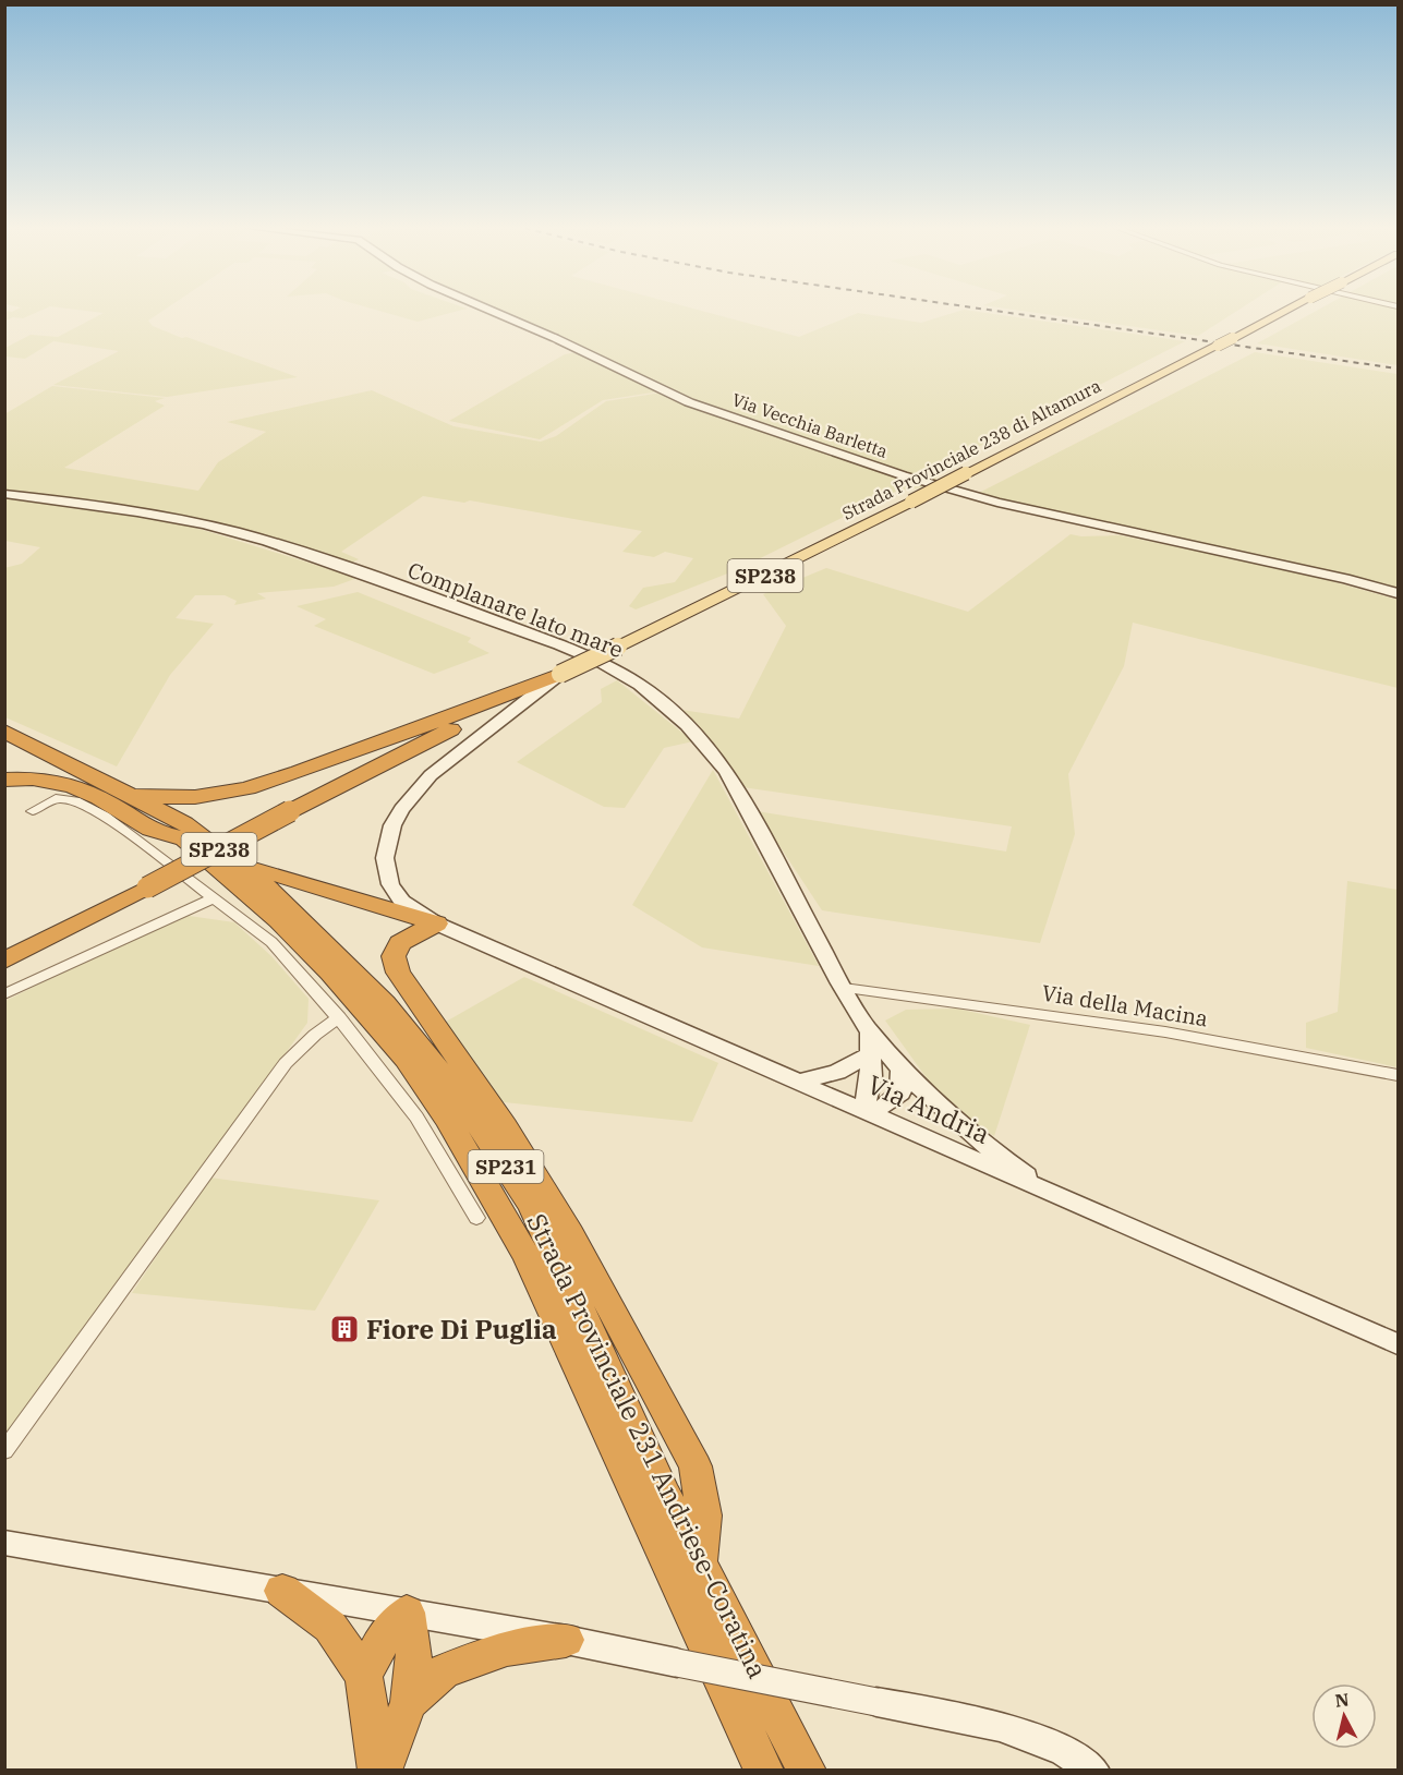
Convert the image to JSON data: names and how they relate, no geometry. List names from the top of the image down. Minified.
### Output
{"streets":{"highway":["SP238","SP231","Strada Provinciale 231 Andriese-Coratina"],"main road":["Strada Provinciale 238 di Altamura"],"street":["Via Vecchia Barletta","Complanare lato mare","Via della Macina","Via Andria"]},"crossings":[["Strada Provinciale 238 di Altamura","SP238"],["Strada Provinciale 238 di Altamura","Via Andria"],["SP238","Via Andria"],["Complanare lato mare","Via della Macina"],["Complanare lato mare","Via Andria"]],"places":{"building":["Fiore Di Puglia"]},"north":"top"}
